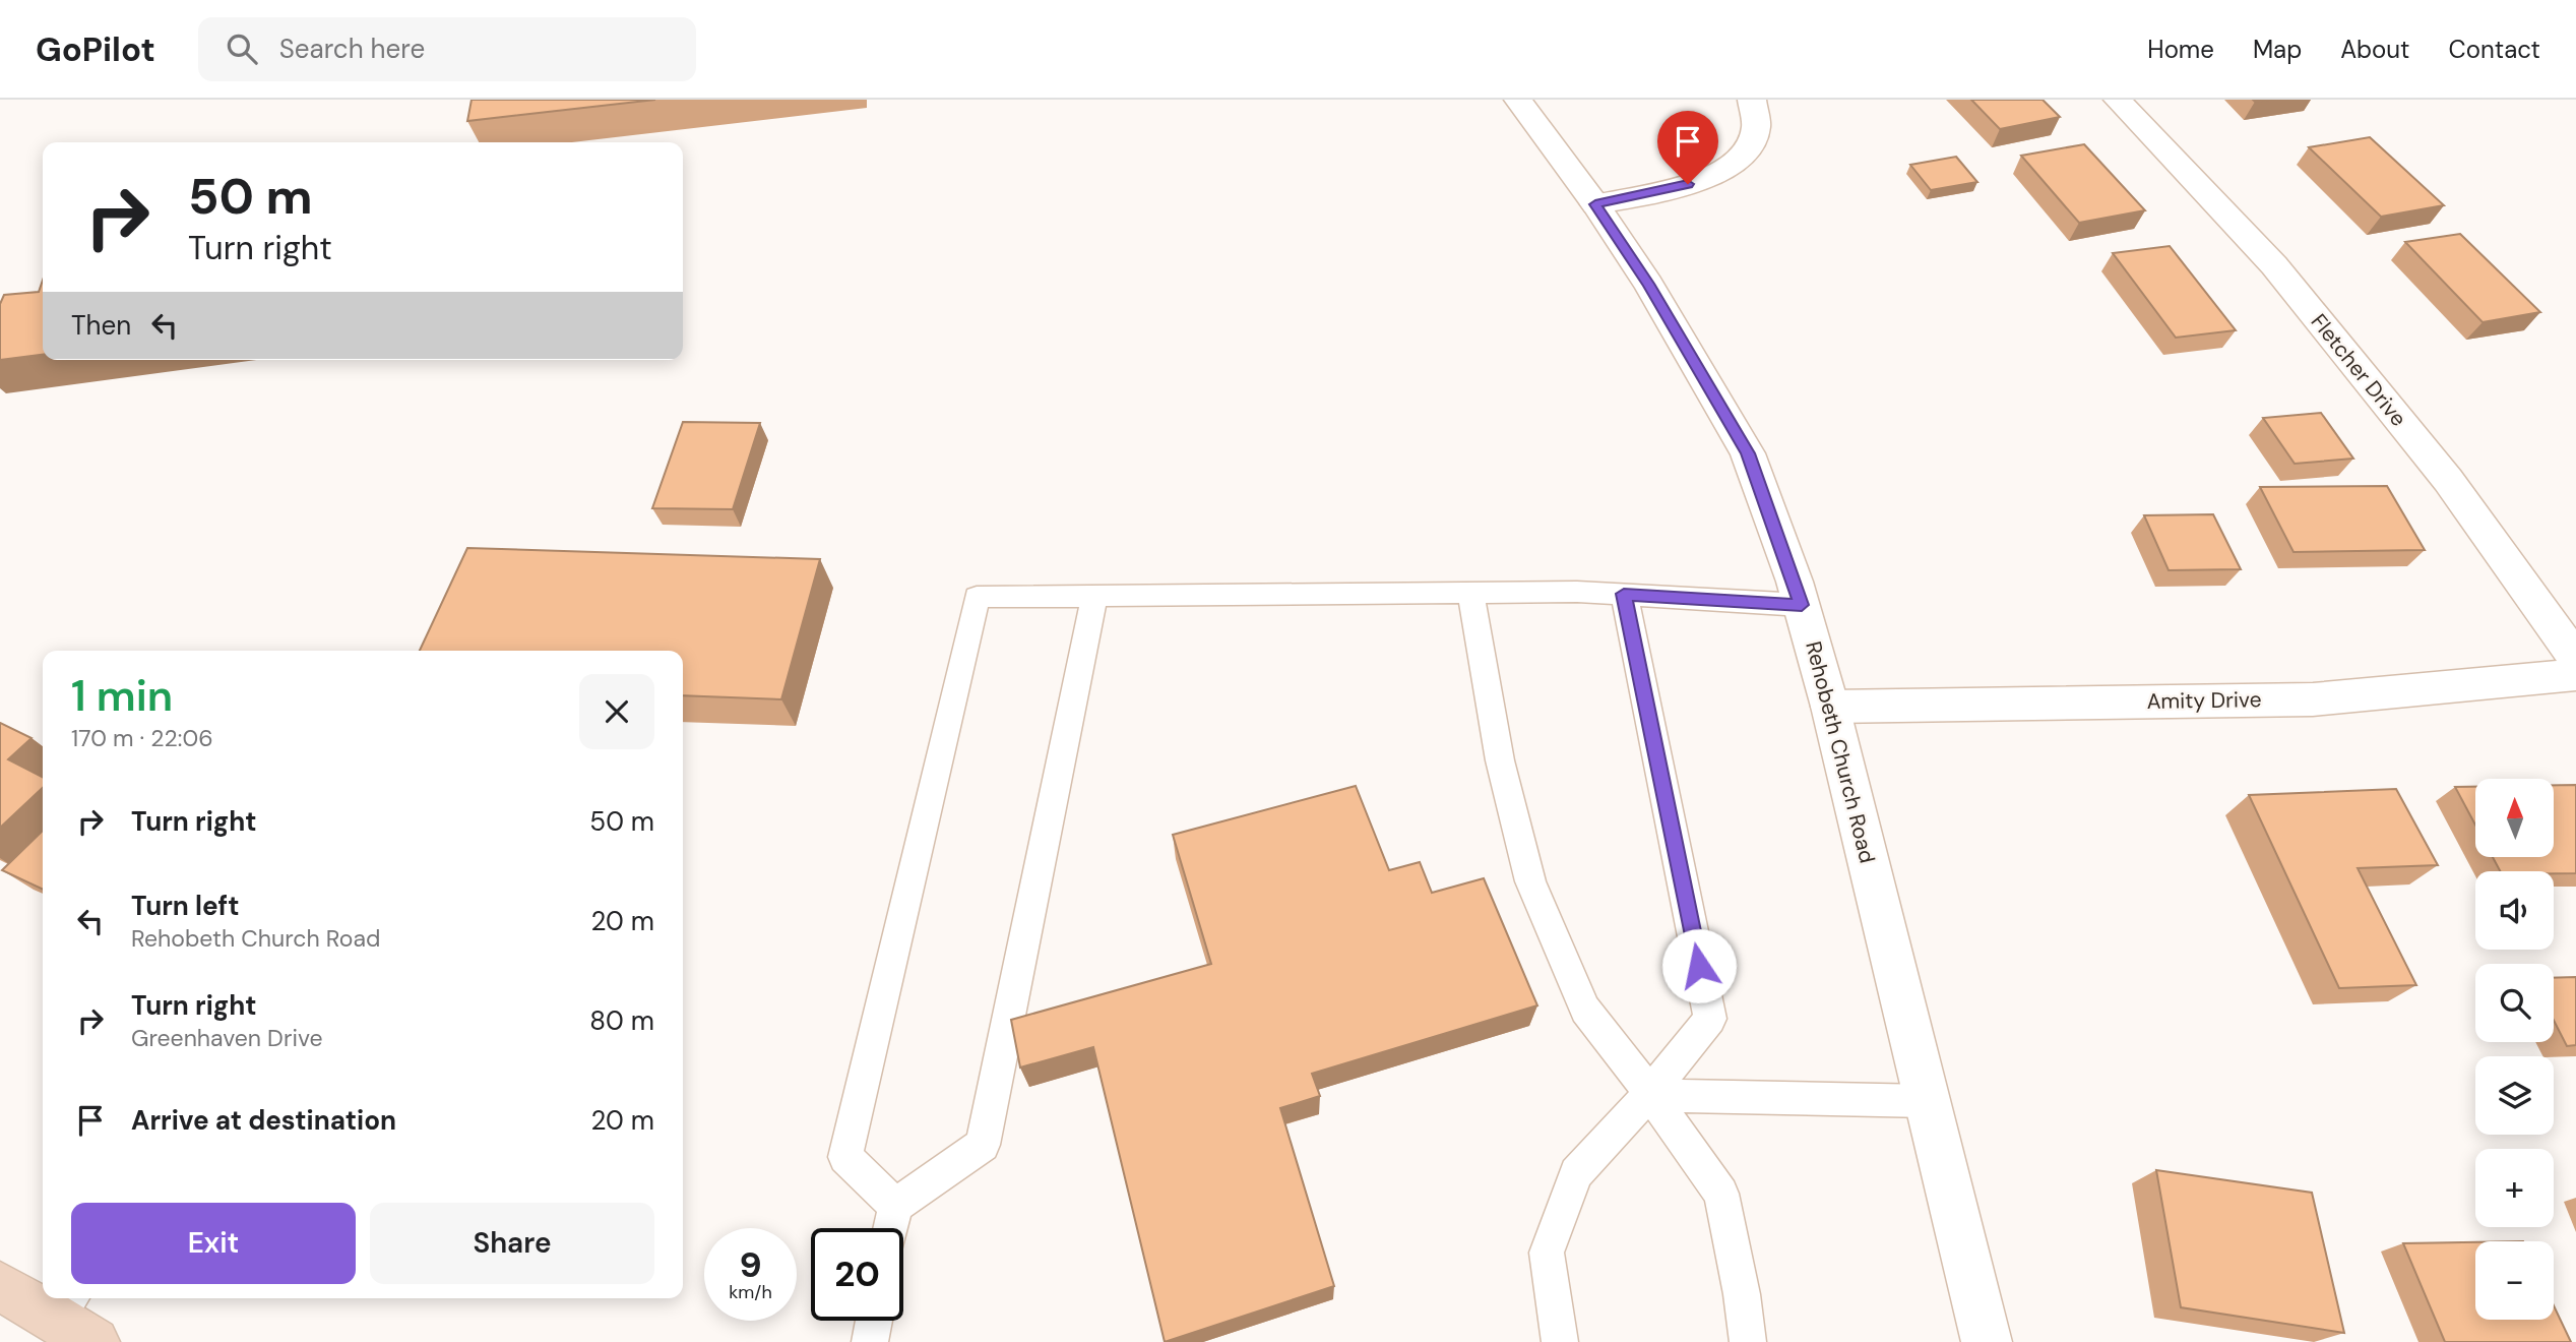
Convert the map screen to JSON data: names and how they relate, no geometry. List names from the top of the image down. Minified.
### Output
{"streets":{"street":["Fletcher Drive","Amity Drive","Rehobeth Church Road"]},"crossings":[["Amity Drive","Rehobeth Church Road"]],"north":"top","page":{"header":"GoPilot","search":"Search here","nav":["Home","Map","About","Contact"],"turn":["50 m","Turn right"],"then":"Then","heading":["1 min","170 m · 22:06"],"list":[{"name":"Turn right","value":"50 m"},{"name":"Turn left","note":"Rehobeth Church Road","value":"20 m"},{"name":"Turn right","note":"Greenhaven Drive","value":"80 m"},{"name":"Arrive at destination","value":"20 m"}],"map_buttons":["+","−"],"buttons":["Exit","Share"],"speed":"9 km/h","limit":"20"}}
